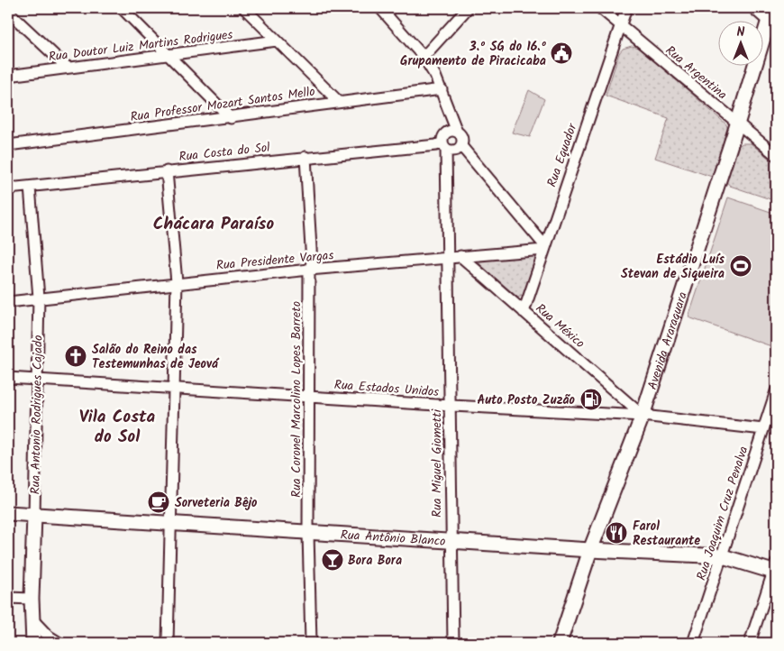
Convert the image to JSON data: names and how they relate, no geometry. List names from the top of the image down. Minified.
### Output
{"streets":{"street":["Rua Doutor Luiz Martins Rodrigues","Rua Argentina","Rua Professor Mozart Santos Mello","Rua Costa do Sol","Rua Equador","Rua Presidente Vargas","Rua México","Avenida Araraquara","Rua Estados Unidos","Rua Coronel Marcolino Lopes Barreto","Rua Antonio Rodrigues Cajado","Rua Miguel Giometti","Rua Joaquim Cruz Penalva","Rua Antônio Blanco"]},"crossings":[["Rua Argentina","Rua Equador"],["Rua Argentina","Avenida Araraquara"],["Rua Professor Mozart Santos Mello","Rua Miguel Giometti"],["Rua Costa do Sol","Rua Coronel Marcolino Lopes Barreto"],["Rua Costa do Sol","Rua Antonio Rodrigues Cajado"],["Rua Costa do Sol","Rua Miguel Giometti"],["Rua Equador","Rua Presidente Vargas"],["Rua Equador","Rua México"],["Rua Presidente Vargas","Rua México"],["Rua Presidente Vargas","Rua Coronel Marcolino Lopes Barreto"],["Rua Presidente Vargas","Rua Antonio Rodrigues Cajado"],["Rua Presidente Vargas","Rua Miguel Giometti"],["Rua México","Avenida Araraquara"],["Rua México","Rua Estados Unidos"],["Avenida Araraquara","Rua Estados Unidos"],["Avenida Araraquara","Rua Antônio Blanco"],["Rua Estados Unidos","Rua Coronel Marcolino Lopes Barreto"],["Rua Estados Unidos","Rua Antonio Rodrigues Cajado"],["Rua Estados Unidos","Rua Miguel Giometti"],["Rua Estados Unidos","Rua Joaquim Cruz Penalva"],["Rua Coronel Marcolino Lopes Barreto","Rua Antônio Blanco"],["Rua Antonio Rodrigues Cajado","Rua Antônio Blanco"],["Rua Miguel Giometti","Rua Antônio Blanco"],["Rua Joaquim Cruz Penalva","Rua Antônio Blanco"]],"districts":["Chácara Paraíso","Vila Costa do Sol"],"places":{"public building":["3.º SG do 16.º Grupamento de Piracicaba"],"sports":["Estádio Luís Stevan de Siqueira"],"church":["Salão do Reino das Testemunhas de Jeová"],"fuel station":["Auto Posto Zuzão"],"cafe":["Sorveteria Bêjo"],"restaurant":["Farol Restaurante"],"bar":["Bora Bora"]},"north":"top"}
